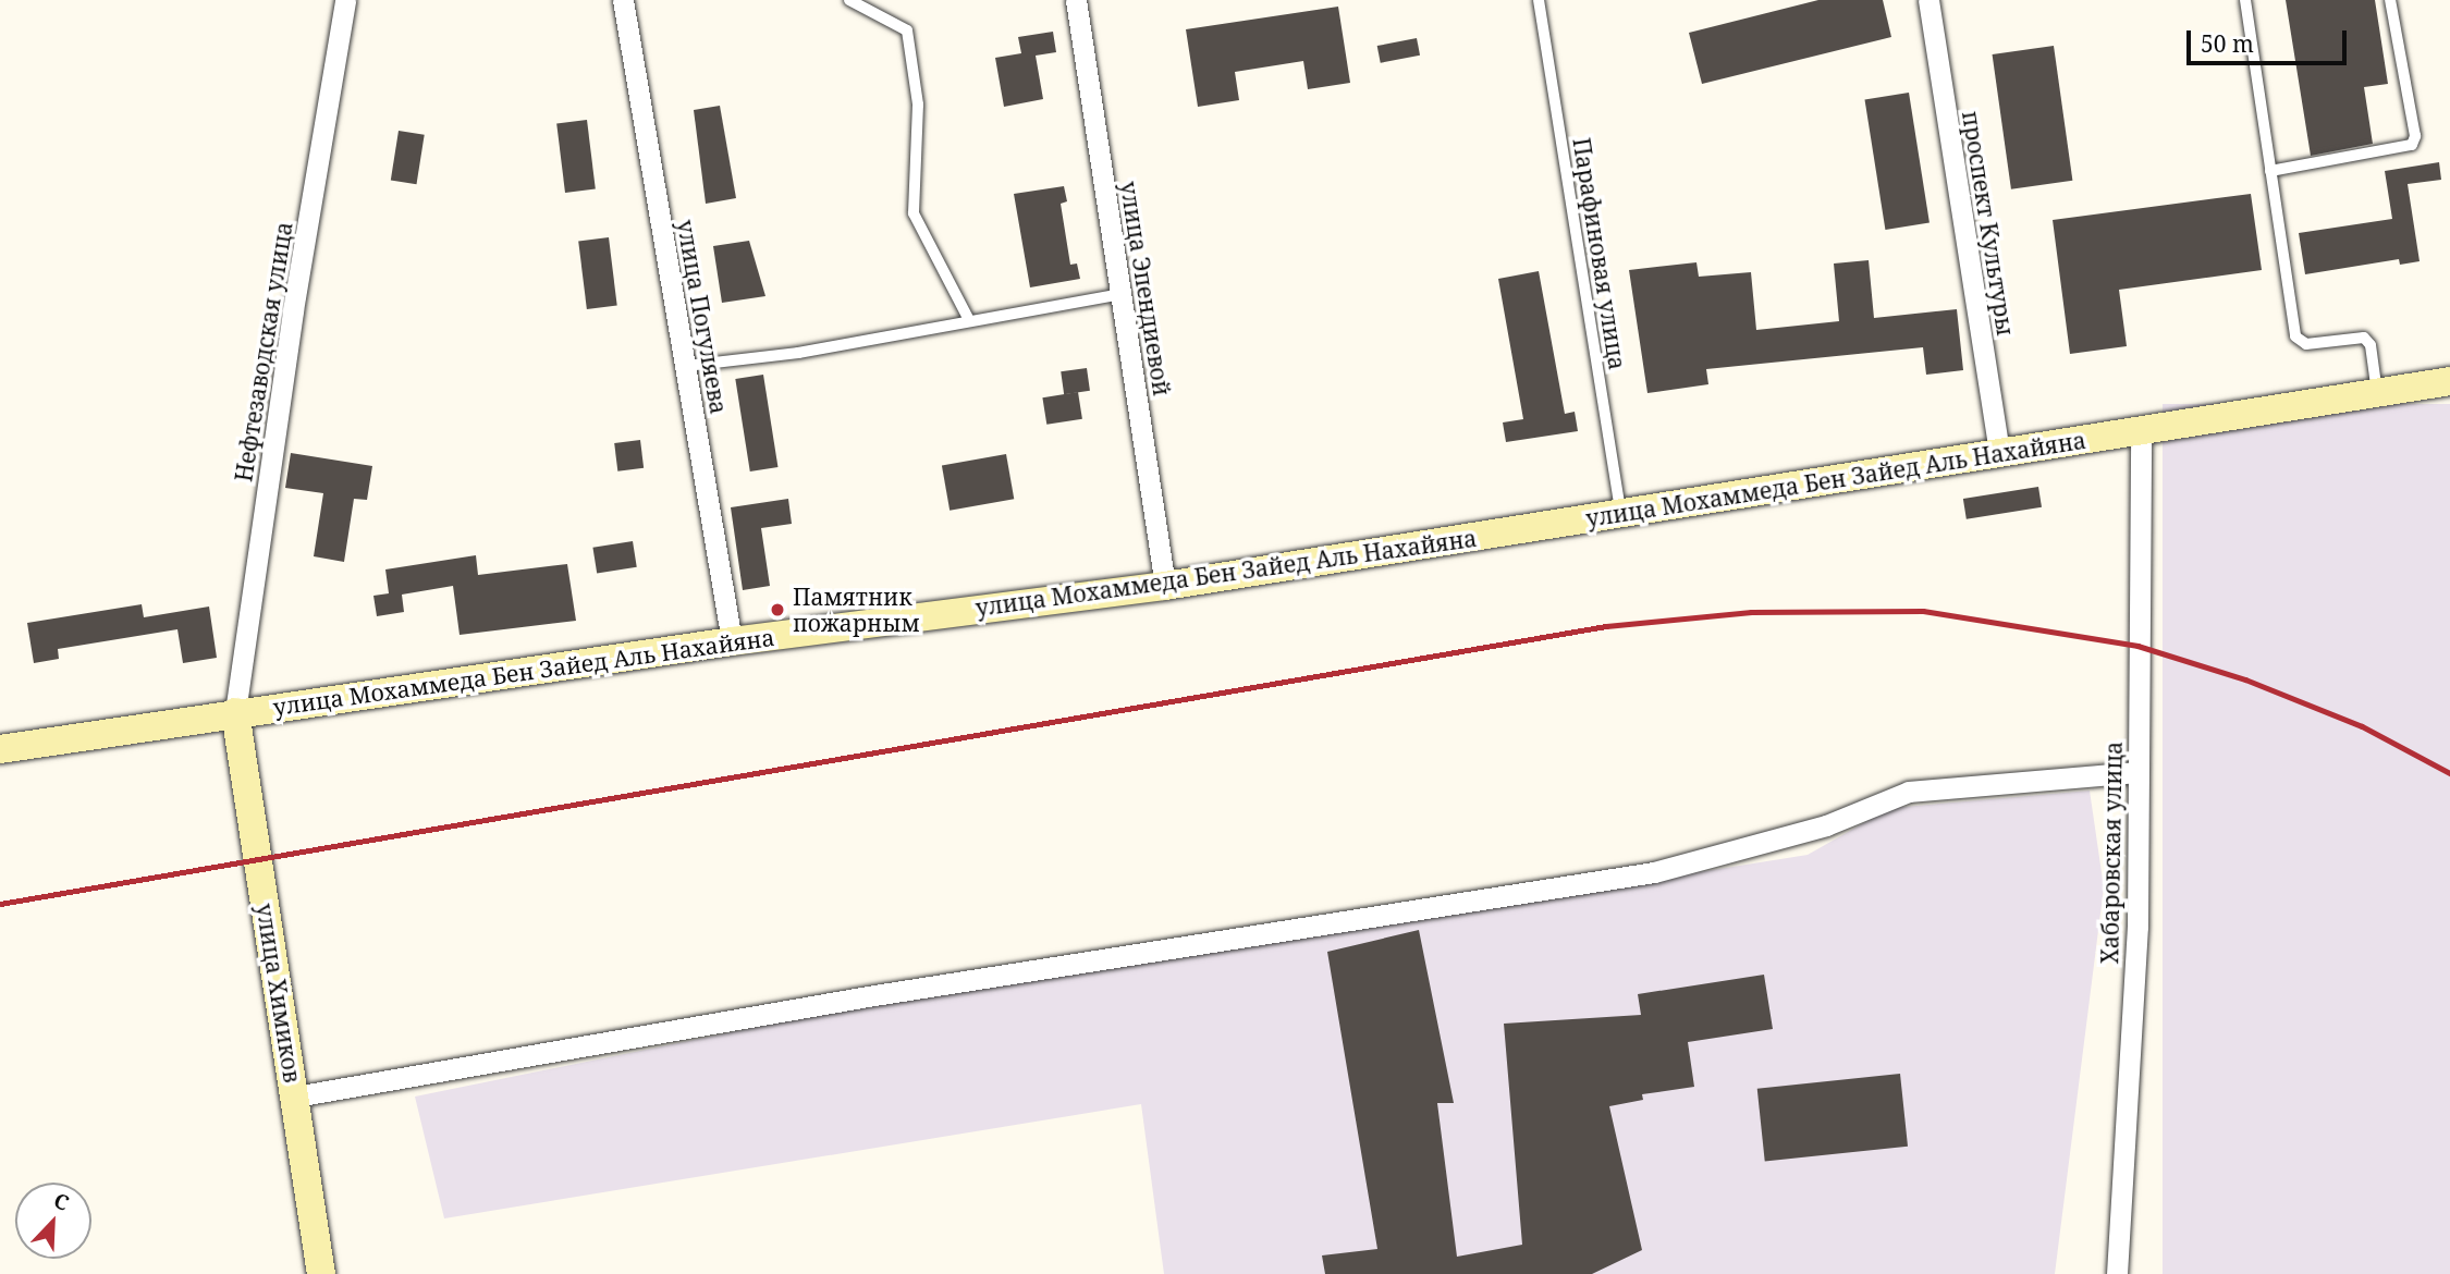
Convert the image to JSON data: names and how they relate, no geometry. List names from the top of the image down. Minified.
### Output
{"streets":{"main road":["улица Мохаммеда Бен Зайед Аль Нахайяна","улица Химиков"],"street":["проспект Культуры","улица Эпендиевой","улица Погуляева","Нефтезаводская улица","Хабаровская улица"],"lane":["Парафиновая улица"]},"crossings":[["проспект Культуры","улица Мохаммеда Бен Зайед Аль Нахайяна"],["Парафиновая улица","улица Мохаммеда Бен Зайед Аль Нахайяна"],["улица Эпендиевой","улица Мохаммеда Бен Зайед Аль Нахайяна"],["улица Погуляева","улица Мохаммеда Бен Зайед Аль Нахайяна"],["Нефтезаводская улица","улица Мохаммеда Бен Зайед Аль Нахайяна"],["Нефтезаводская улица","улица Химиков"],["улица Мохаммеда Бен Зайед Аль Нахайяна","Хабаровская улица"],["улица Мохаммеда Бен Зайед Аль Нахайяна","улица Химиков"]],"places":["Памятник пожарным"],"scale_bar":"50 m","north":"top right"}
